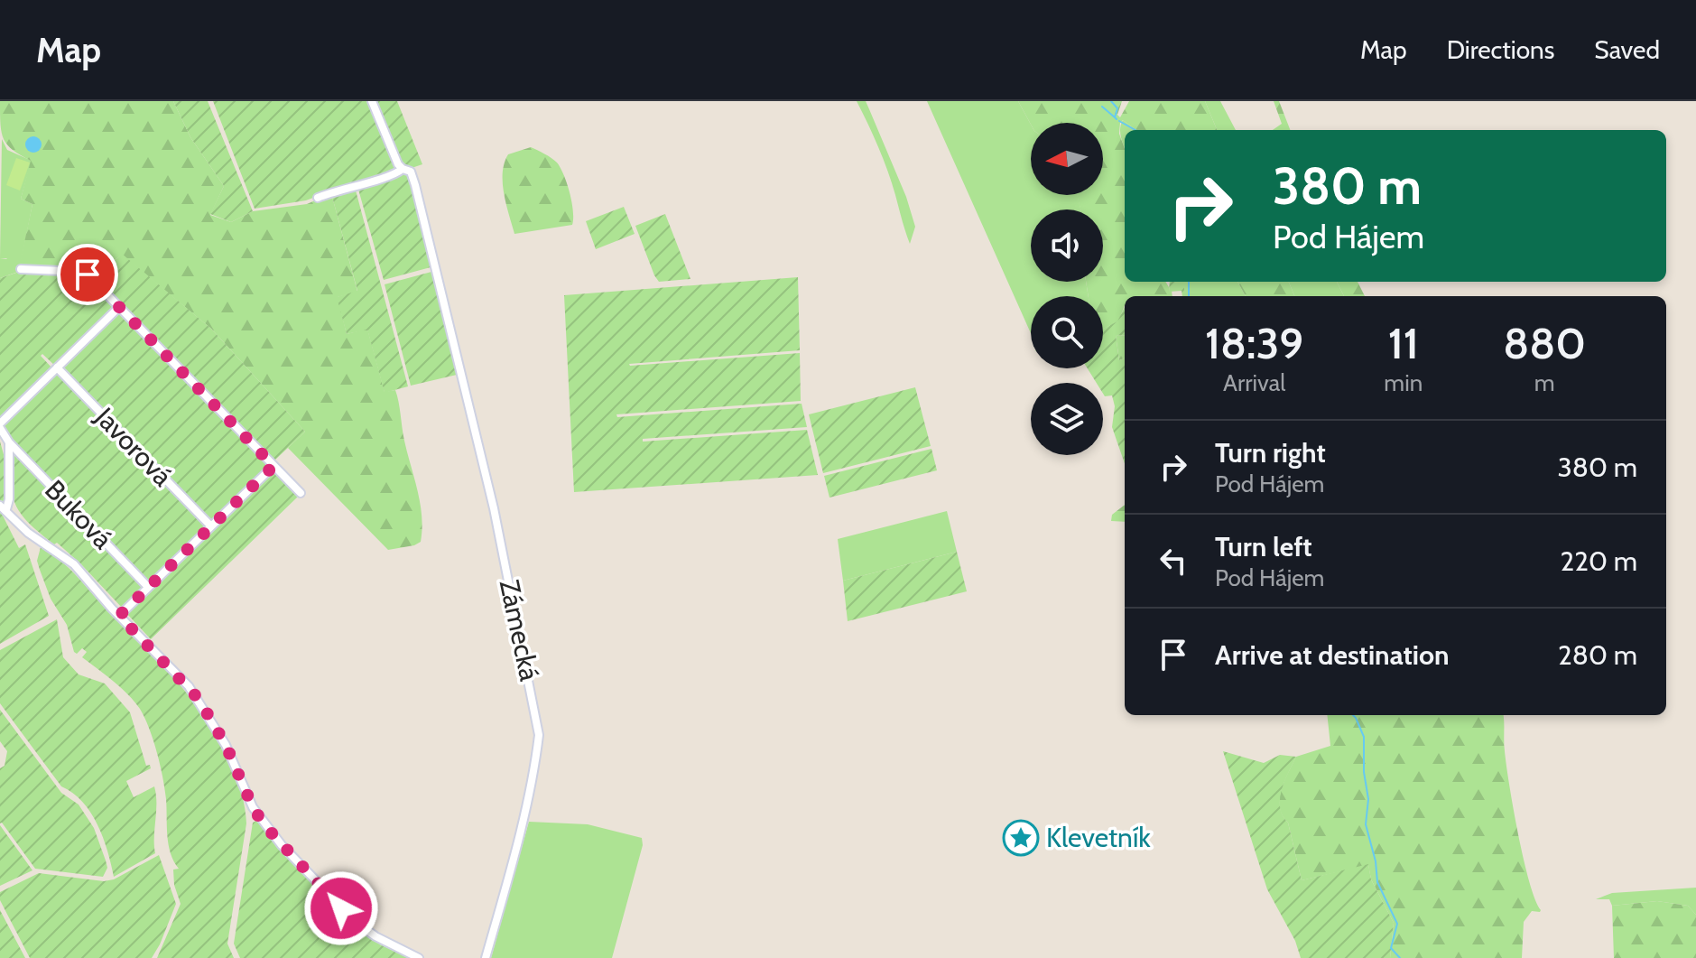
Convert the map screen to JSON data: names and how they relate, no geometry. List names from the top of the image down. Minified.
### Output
{"streets":{"street":["Javorová","Buková","Zámecká"]},"places":{"place":["Klevetník"]},"north":"left","page":{"header":"Map","nav":["Map","Directions","Saved"],"turn":["380 m","Pod Hájem"],"eta":["18:39","Arrival","11","min","880","m"],"list":[{"name":"Turn right","note":"Pod Hájem","value":"380 m"},{"name":"Turn left","note":"Pod Hájem","value":"220 m"},{"name":"Arrive at destination","value":"280 m"}]}}
